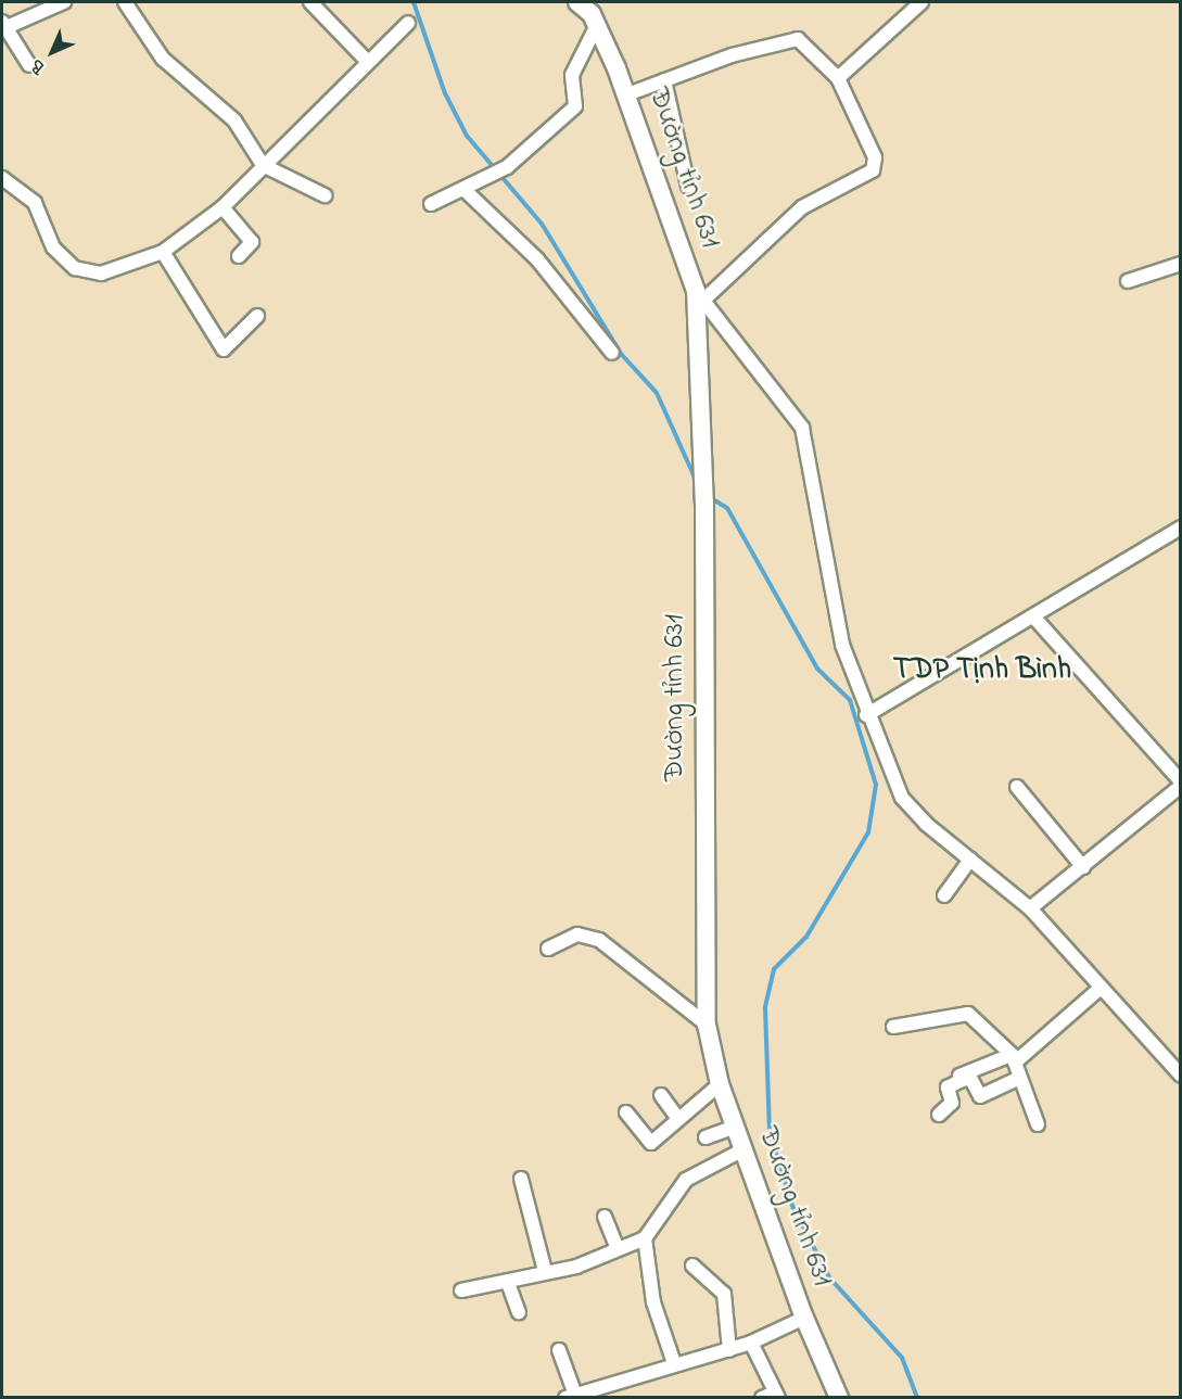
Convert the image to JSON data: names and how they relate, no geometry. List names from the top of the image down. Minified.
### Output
{"streets":{"main road":["Đường tỉnh 631"]},"districts":["TDP Tịnh Bình"],"north":"bottom left"}
